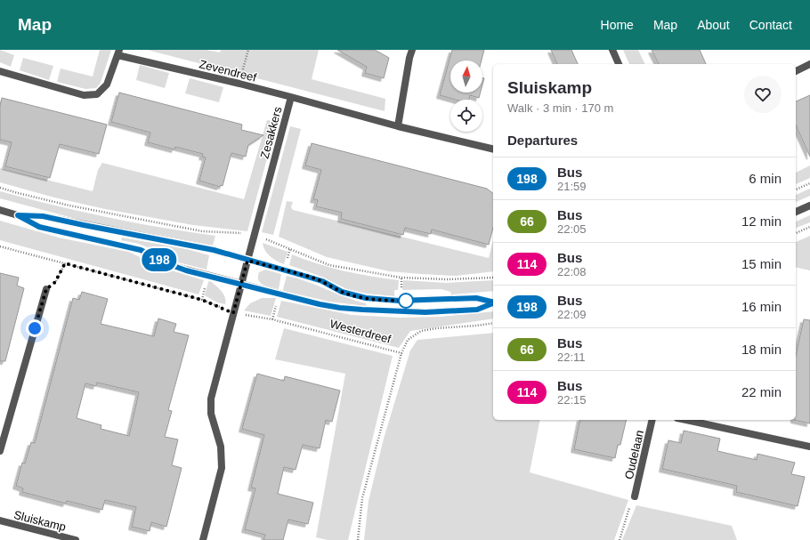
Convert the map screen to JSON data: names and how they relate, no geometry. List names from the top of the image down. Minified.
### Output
{"streets":{"street":["Zevendreef","Zesakkers","Westerdreef","Oudelaan","Sluiskamp"]},"crossings":[["Zevendreef","Zesakkers"],["Zesakkers","Westerdreef"]],"lines":["bus line 198"],"north":"top","page":{"header":"Map","nav":["Home","Map","About","Contact"],"on_map":"198","heading":[["Sluiskamp","Walk · 3 min · 170 m"],"Departures"],"list":[{"mark":"198","name":"Bus","note":"21:59","value":"6 min"},{"mark":"66","name":"Bus","note":"22:05","value":"12 min"},{"mark":"114","name":"Bus","note":"22:08","value":"15 min"},{"mark":"198","name":"Bus","note":"22:09","value":"16 min"},{"mark":"66","name":"Bus","note":"22:11","value":"18 min"},{"mark":"114","name":"Bus","note":"22:15","value":"22 min"}]}}
